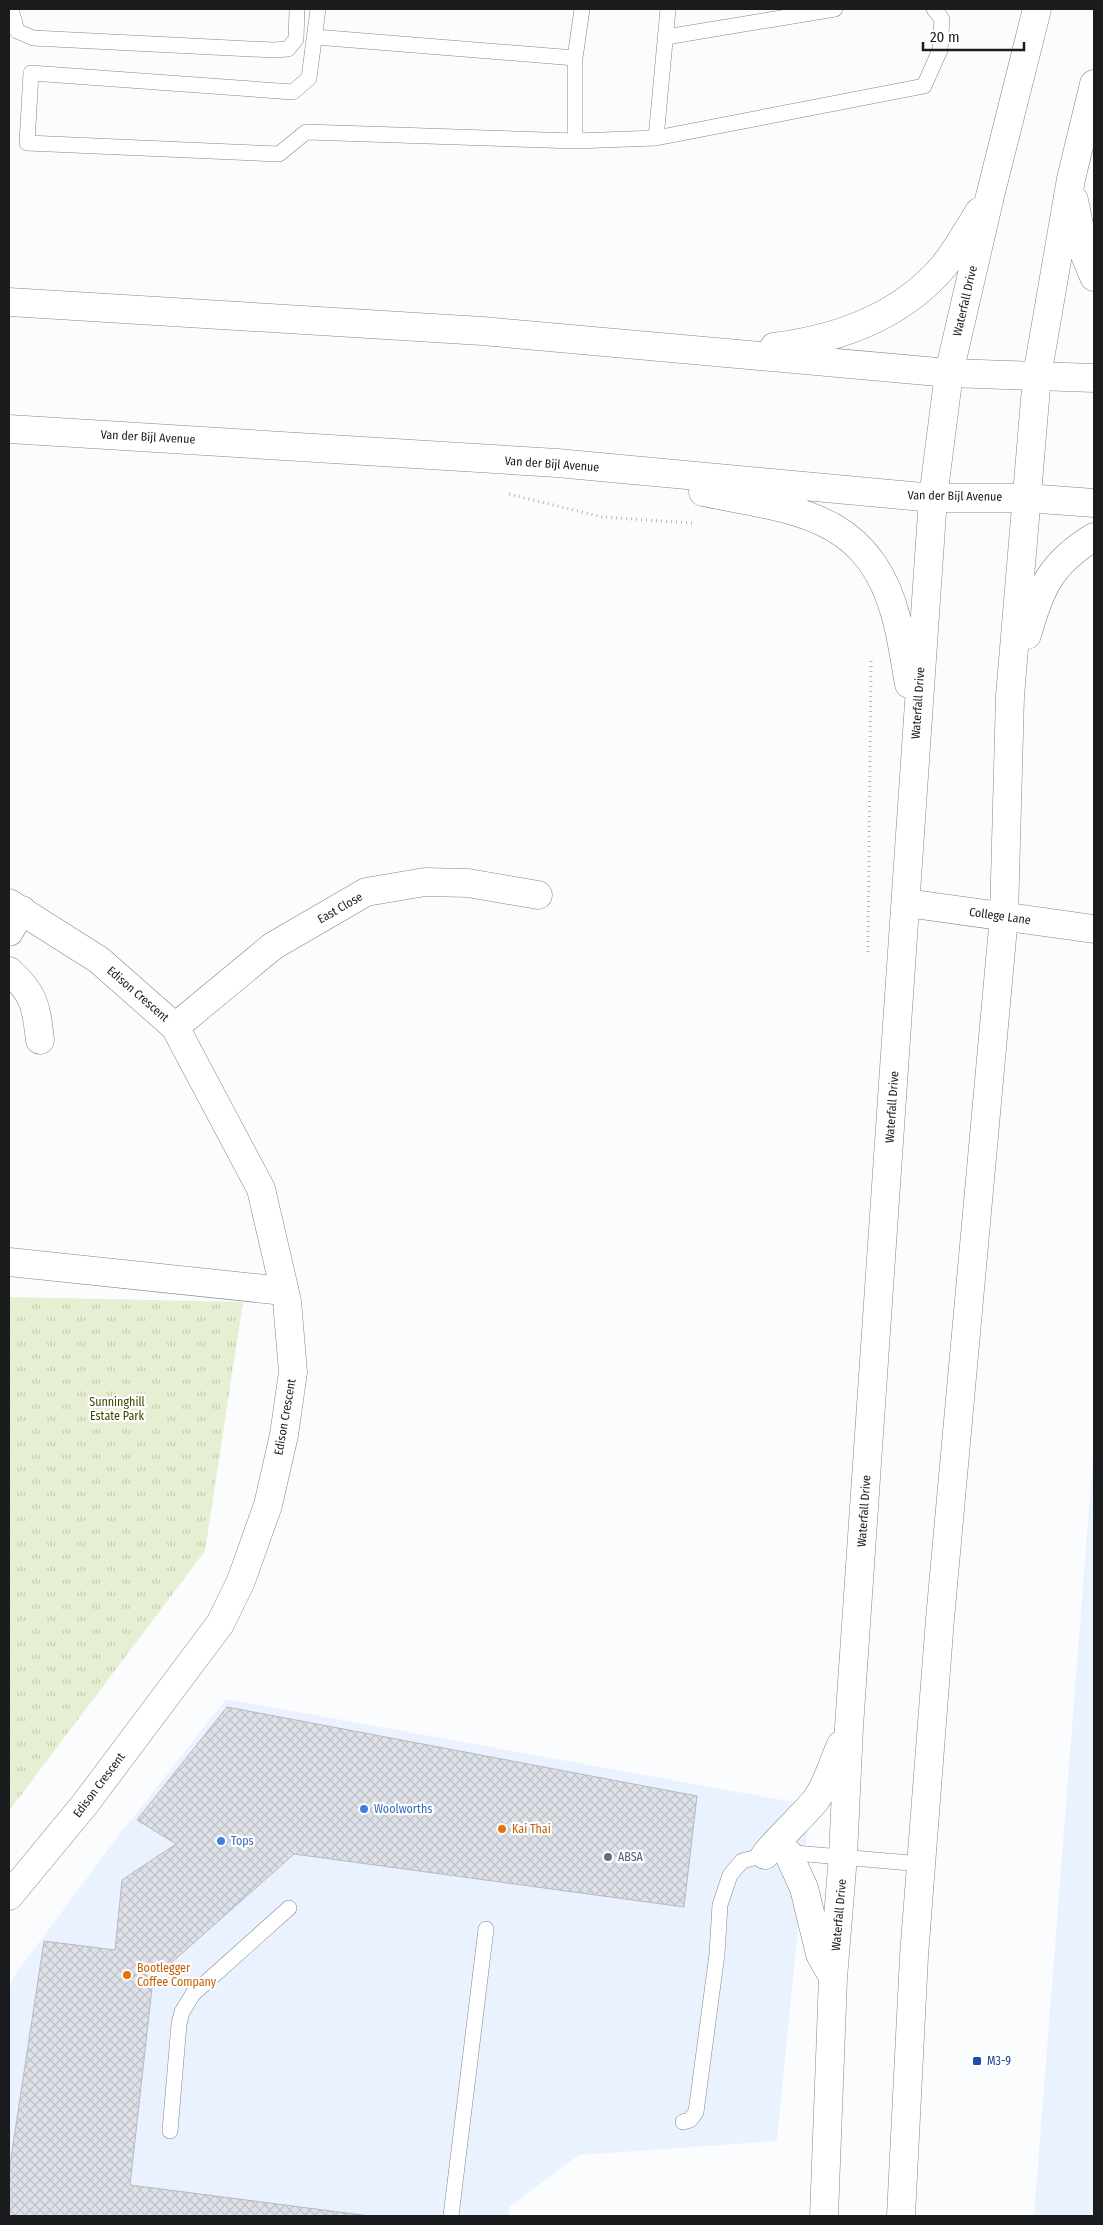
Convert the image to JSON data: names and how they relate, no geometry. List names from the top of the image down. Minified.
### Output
{"streets":{"main road":["Waterfall Drive","Van der Bijl Avenue","East Close","College Lane","Edison Crescent"]},"crossings":[["Waterfall Drive","Van der Bijl Avenue"],["Waterfall Drive","College Lane"],["East Close","Edison Crescent"]],"parks":["Sunninghill Estate Park"],"places":{"other":["Woolworths","Kai Thai","Tops","ABSA","Bootlegger Coffee Company"],"transit":["M3-9"]},"scale_bar":"20 m"}
